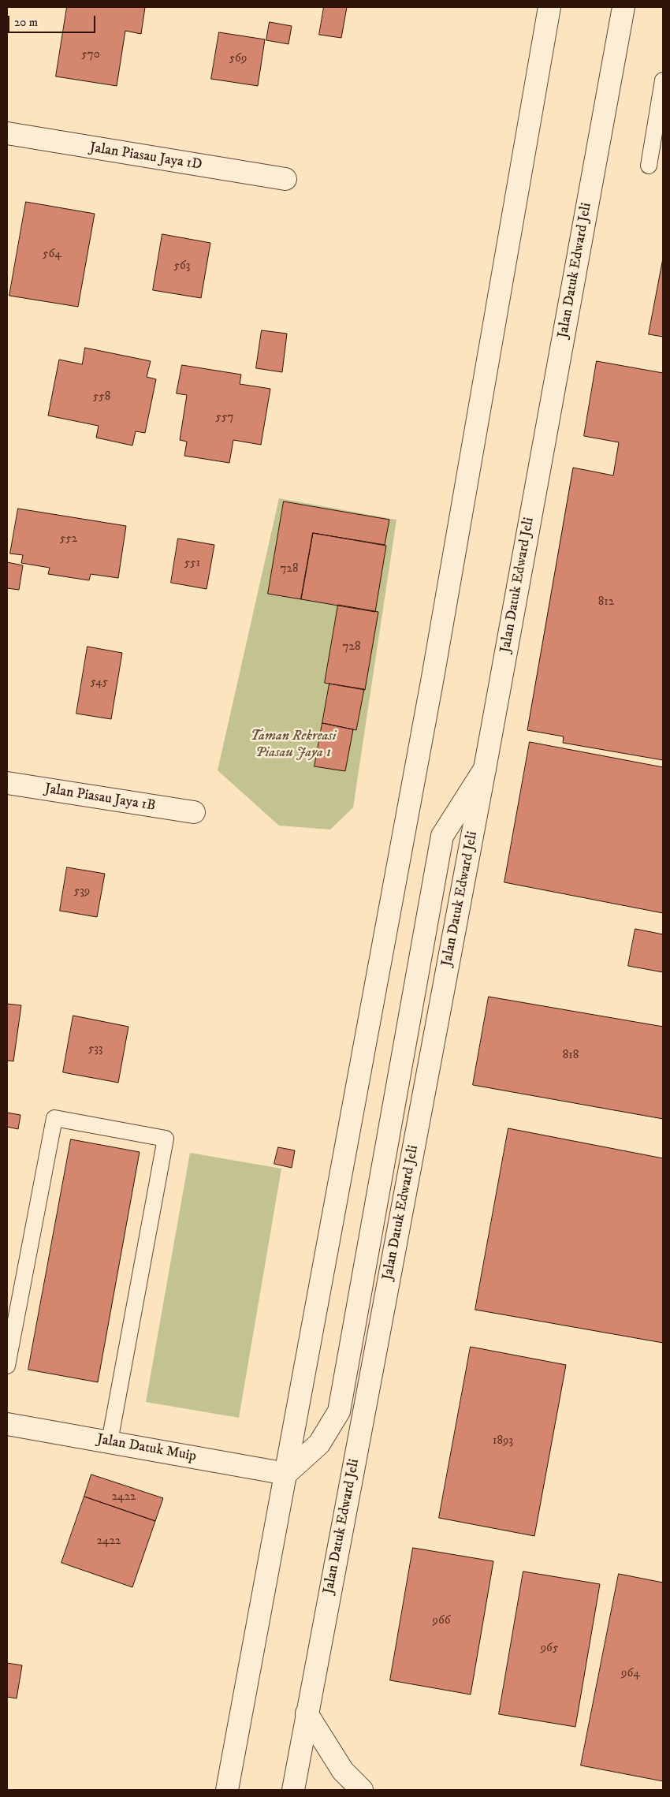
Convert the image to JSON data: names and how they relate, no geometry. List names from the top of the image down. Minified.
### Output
{"streets":{"street":["Jalan Piasau Jaya 1D","Jalan Datuk Edward Jeli","Jalan Piasau Jaya 1B","Jalan Datuk Muip"]},"parks":["Taman Rekreasi Piasau Jaya 1"],"house_numbers":["570","569","564","563","558","557","552","551","728","812","728","545","539","533","818","1893","2422","2422","966","965","964"],"scale_bar":"20 m"}
